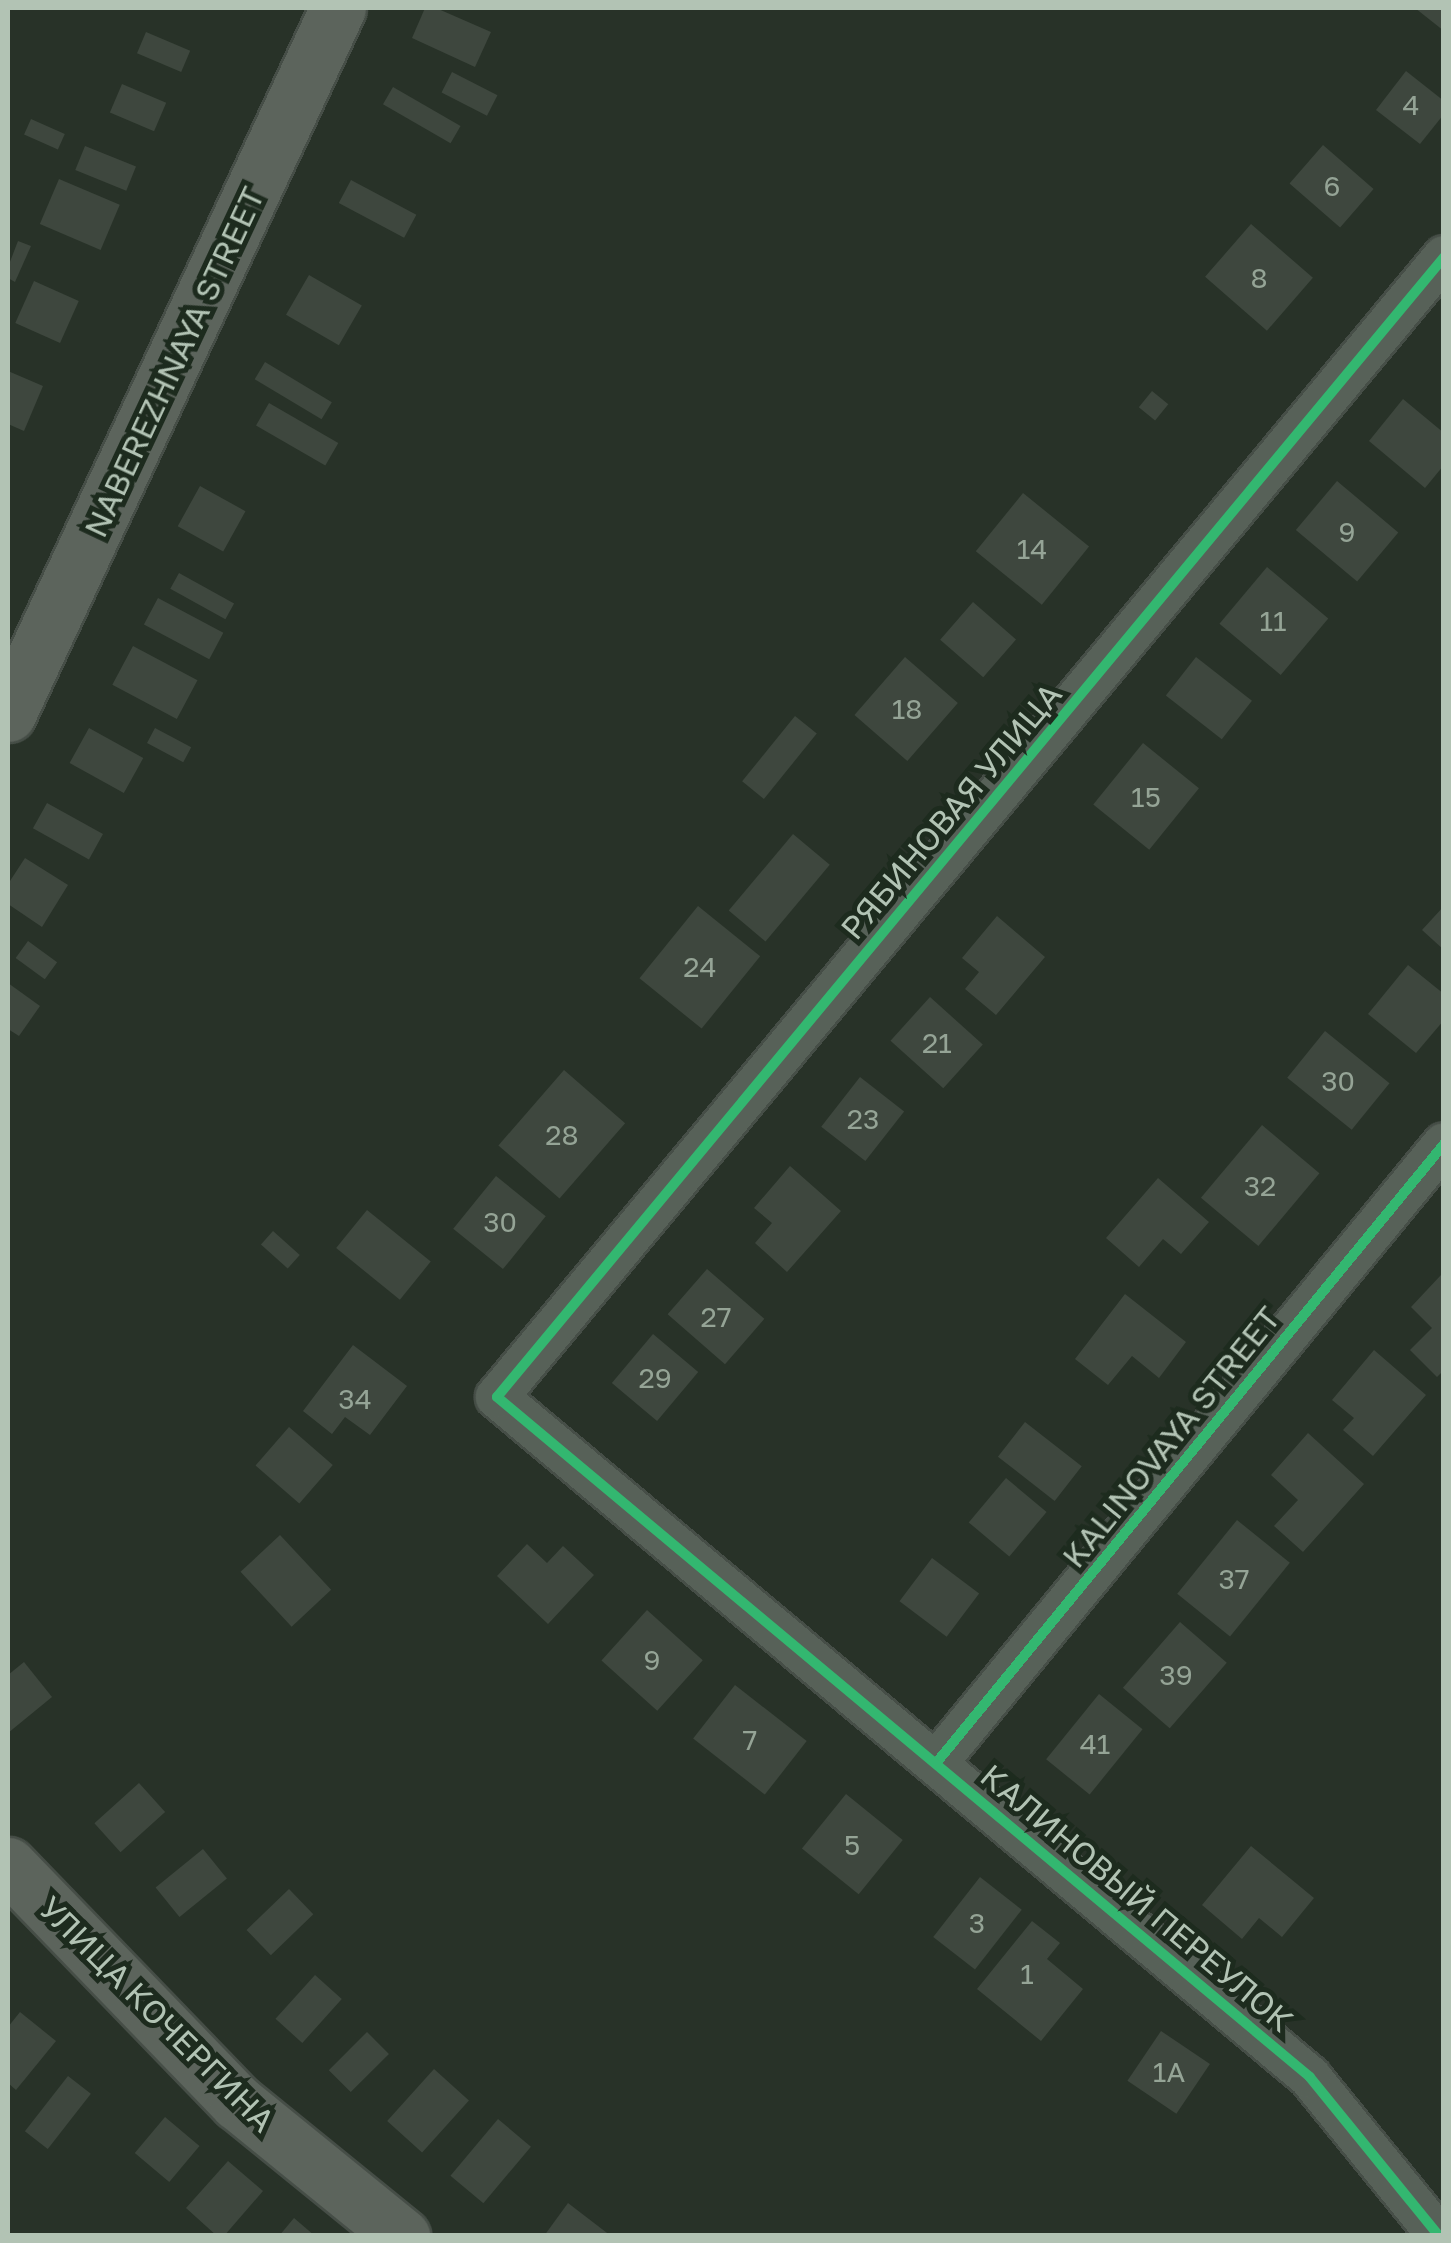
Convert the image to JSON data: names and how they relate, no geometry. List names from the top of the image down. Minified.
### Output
{"streets":{"street":["NABEREZHNAYA STREET","РЯБИНОВАЯ УЛИЦА","KALINOVAYA STREET","КАЛИНОВЫЙ ПЕРЕУЛОК","УЛИЦА КОЧЕРГИНА"]},"crossings":[["РЯБИНОВАЯ УЛИЦА","КАЛИНОВЫЙ ПЕРЕУЛОК"],["KALINOVAYA STREET","КАЛИНОВЫЙ ПЕРЕУЛОК"]],"house_numbers":["4","6","8","9","14","11","18","15","24","21","30","23","28","32","30","27","29","34","37","9","39","7","41","5","3","1","1А"]}
